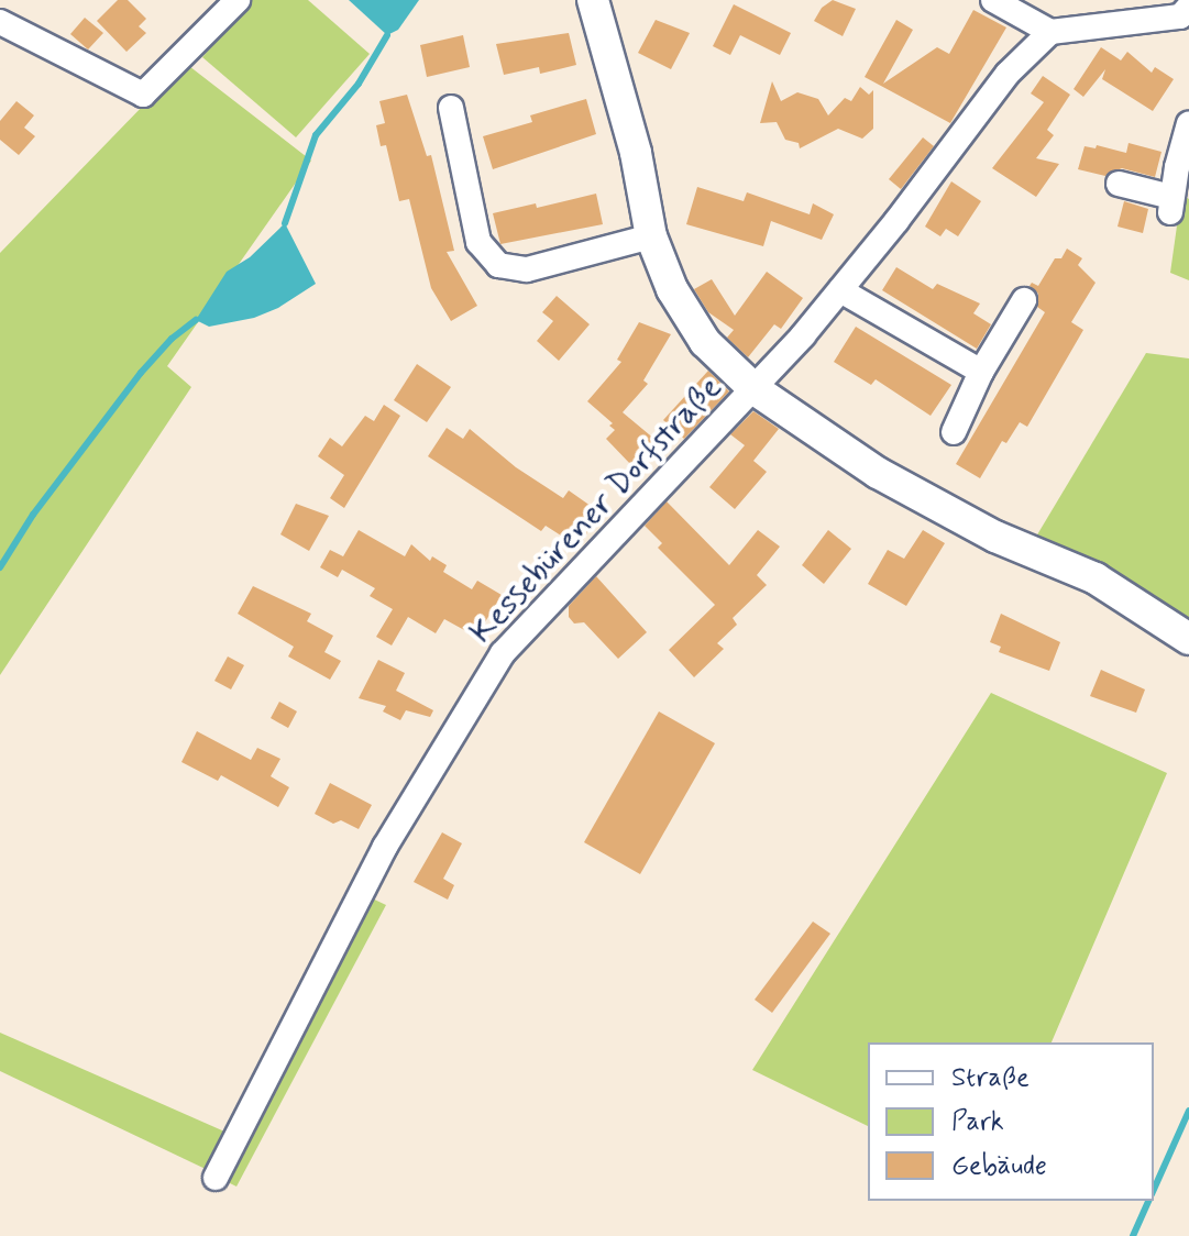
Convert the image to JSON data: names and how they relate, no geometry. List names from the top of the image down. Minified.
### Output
{"streets":{"street":["Kessebürener Dorfstraße"]},"legend":["Straße","Park","Gebäude"]}
